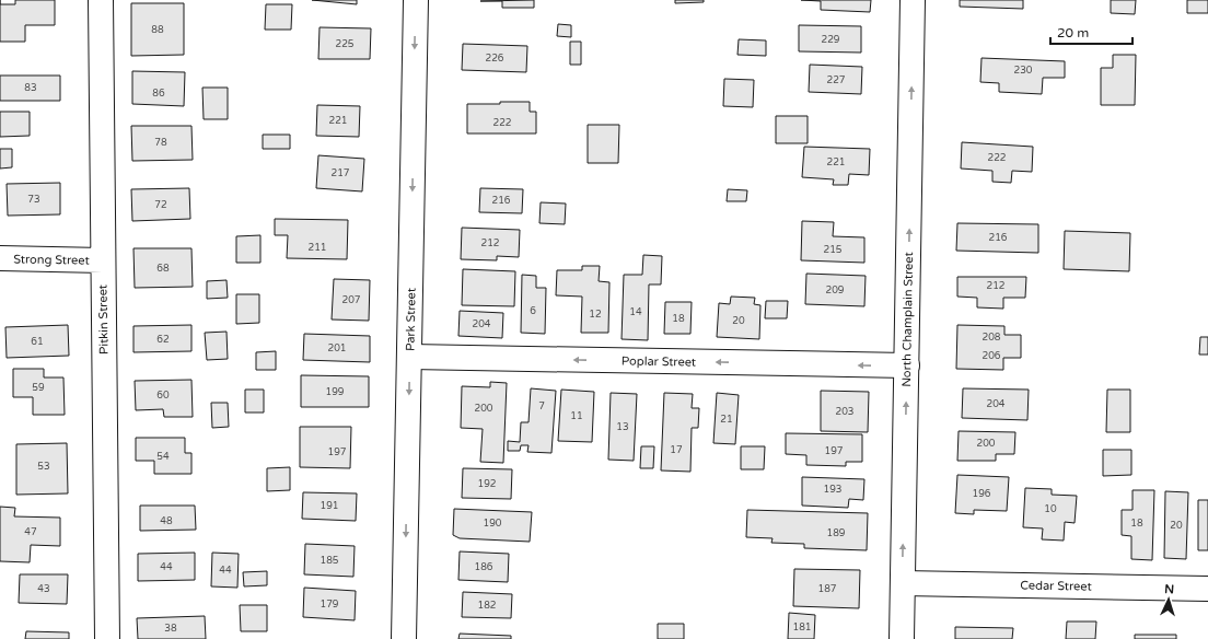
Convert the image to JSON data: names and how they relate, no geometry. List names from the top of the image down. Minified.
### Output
{"streets":{"street":["Strong Street","Pitkin Street","Park Street","North Champlain Street","Poplar Street","Cedar Street"]},"crossings":[["Strong Street","Pitkin Street"],["Park Street","Poplar Street"],["North Champlain Street","Poplar Street"],["North Champlain Street","Cedar Street"]],"one_way":["Park Street","North Champlain Street","Poplar Street"],"house_numbers":["88","229","225","226","230","227","83","86","221","222","78","222","221","217","73","216","72","216","212","211","215","68","212","209","207","6","14","12","18","20","204","208","62","61","201","206","59","199","60","204","7","200","203","11","21","13","200","17","197","197","54","53","192","193","196","191","10","48","190","18","20","47","189","185","44","186","44","43","187","179","182","181","38"],"scale_bar":"20 m","north":"top"}
